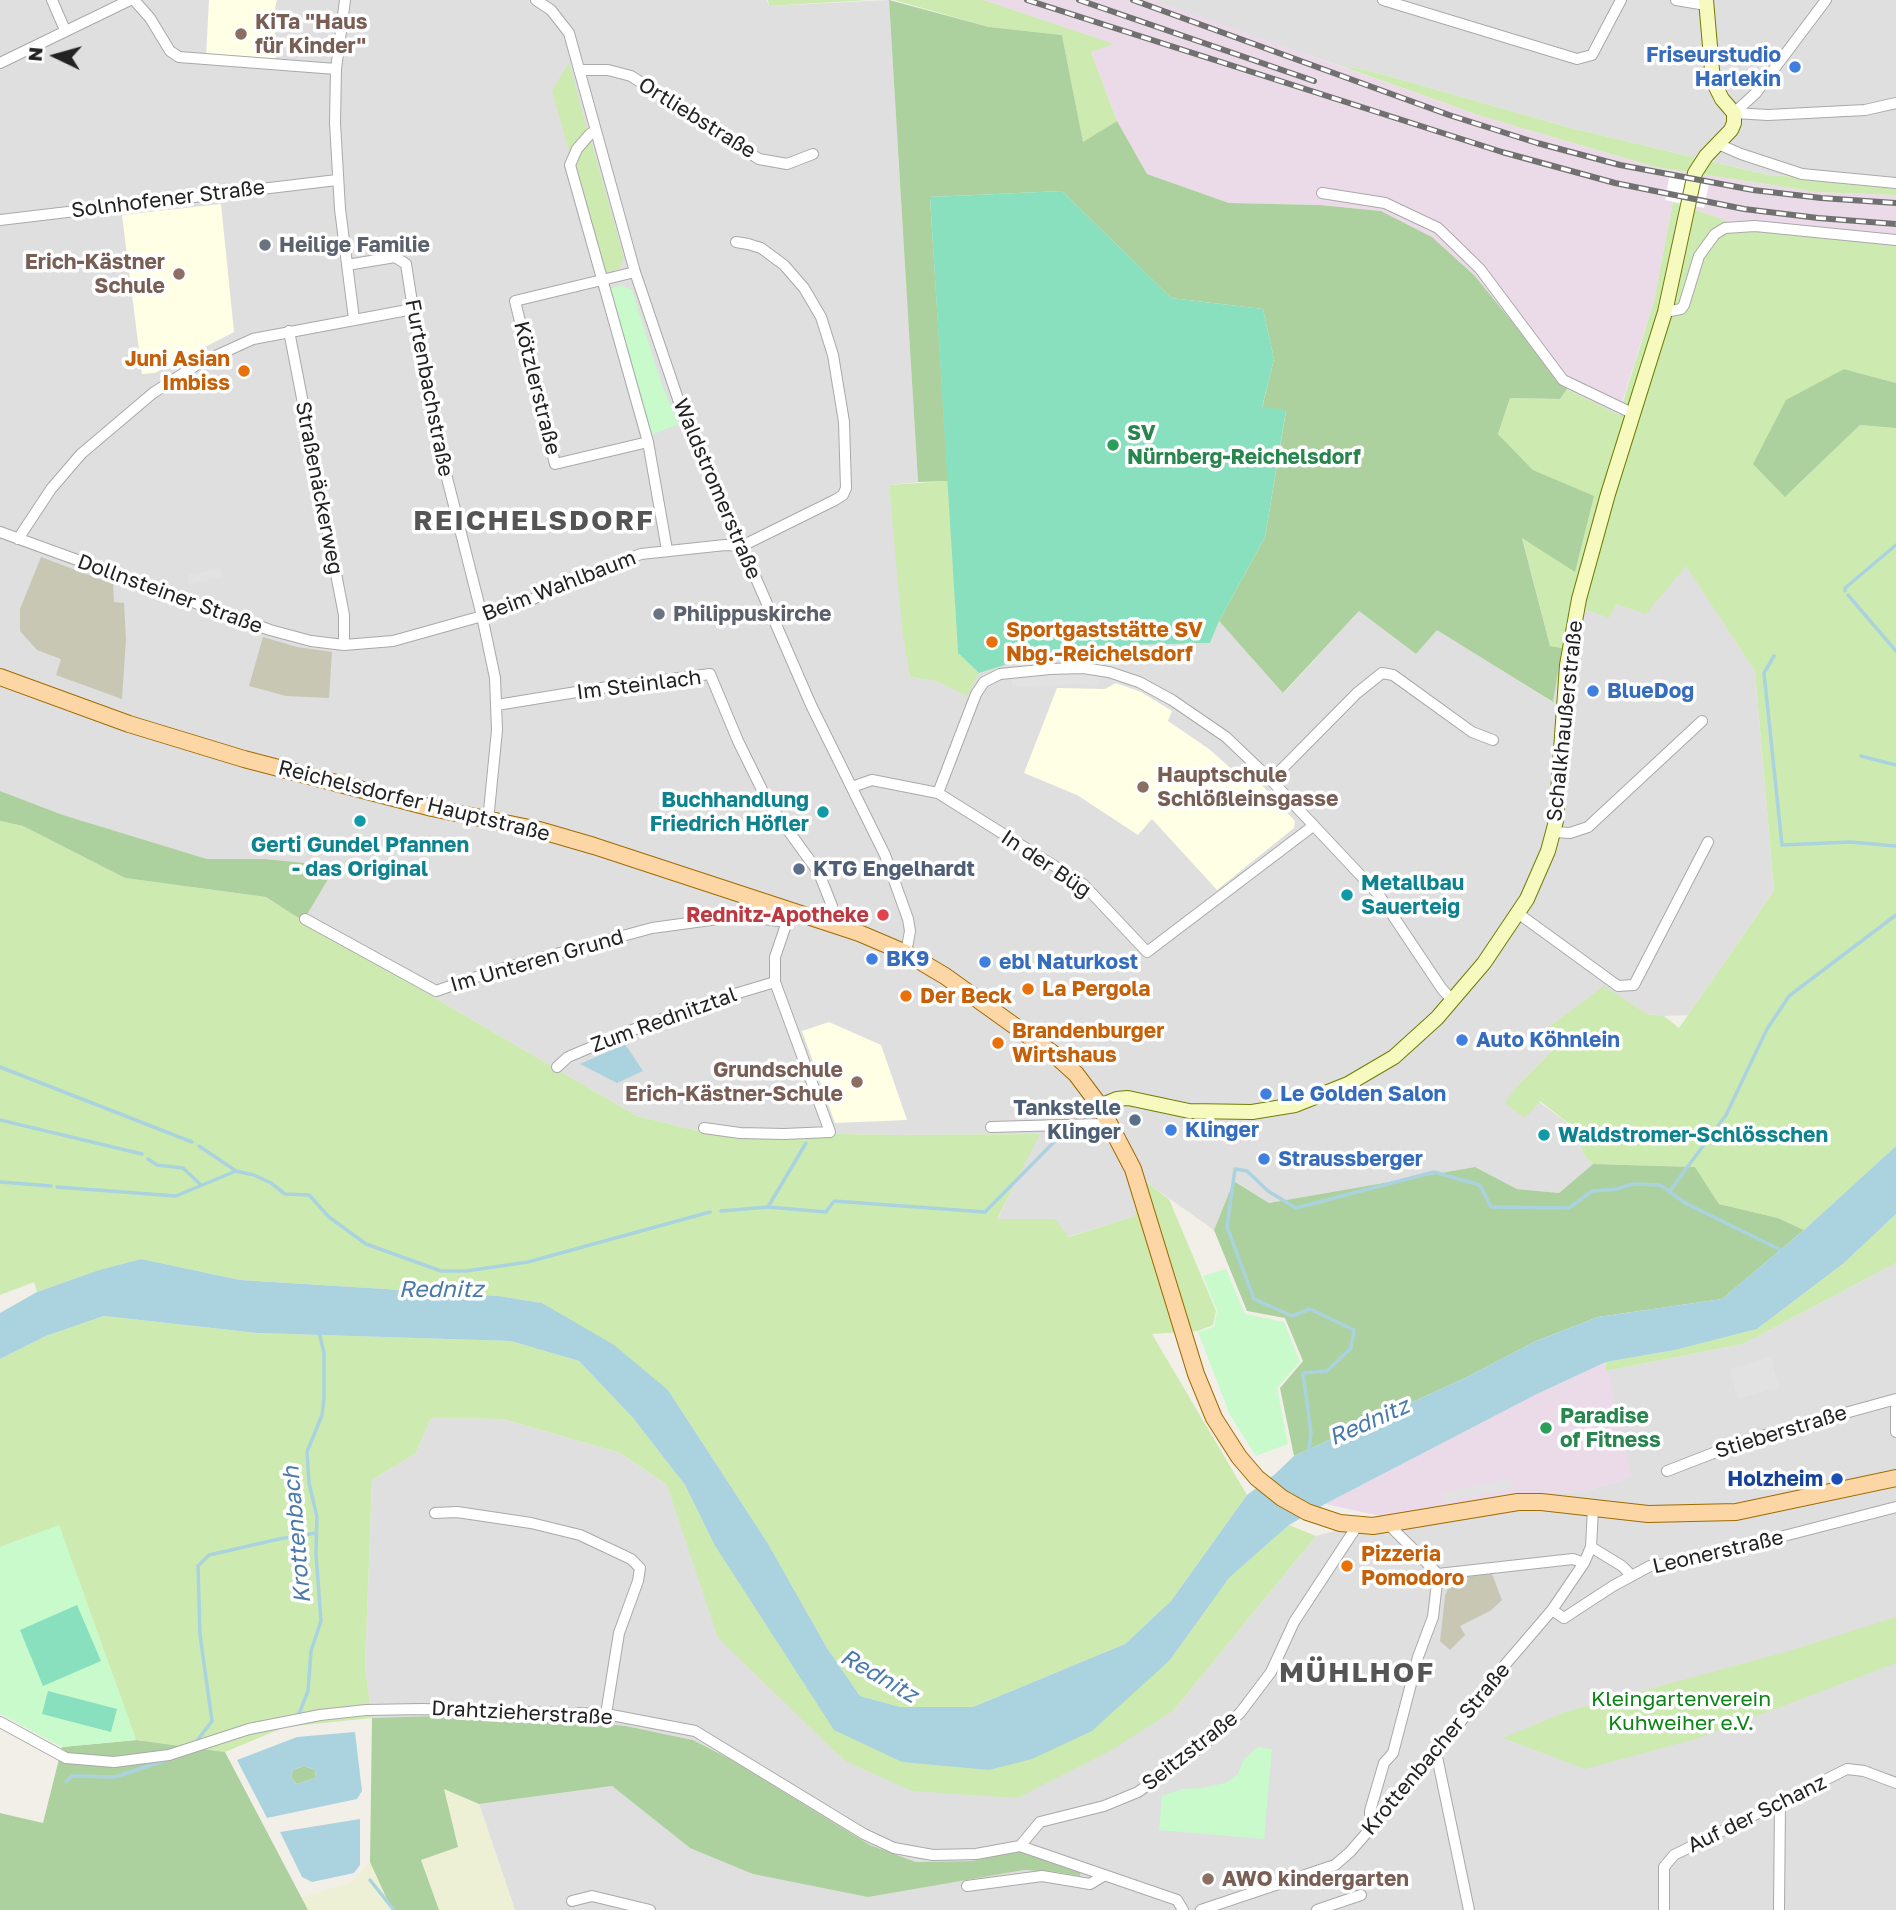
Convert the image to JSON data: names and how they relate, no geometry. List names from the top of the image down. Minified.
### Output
{"streets":{"main road":["Schalkhaußerstraße","Reichelsdorfer Hauptstraße"],"street":["Ortliebstraße","Solnhofener Straße","Furtenbachstraße","Kötzlerstraße","Straßenäckerweg","Waldstromerstraße","Beim Wahlbaum","Dollnsteiner Straße","Im Steinlach","In der Büg","Im Unteren Grund","Zum Rednitztal","Stieberstraße","Leonerstraße","Drahtzieherstraße","Krottenbacher Straße","Seitzstraße","Auf der Schanz"]},"crossings":[["Ortliebstraße","Waldstromerstraße"],["Furtenbachstraße","Beim Wahlbaum"],["Furtenbachstraße","Im Steinlach"],["Furtenbachstraße","Reichelsdorfer Hauptstraße"],["Kötzlerstraße","Waldstromerstraße"],["Straßenäckerweg","Beim Wahlbaum"],["Straßenäckerweg","Dollnsteiner Straße"],["Waldstromerstraße","Beim Wahlbaum"],["Waldstromerstraße","Reichelsdorfer Hauptstraße"],["Waldstromerstraße","In der Büg"],["Beim Wahlbaum","Dollnsteiner Straße"],["Im Steinlach","Reichelsdorfer Hauptstraße"],["Schalkhaußerstraße","Reichelsdorfer Hauptstraße"],["Reichelsdorfer Hauptstraße","Im Unteren Grund"],["Reichelsdorfer Hauptstraße","Seitzstraße"],["Leonerstraße","Krottenbacher Straße"],["Drahtzieherstraße","Seitzstraße"]],"districts":["REICHELSDORF","MÜHLHOF"],"water":["Rednitz","Krottenbach"],"parks":["Kleingartenverein Kuhweiher e.V."],"places":["KiTa \"Haus für Kinder\"","Friseurstudio Harlekin","Heilige Familie","Erich-Kästner Schule","Juni Asian Imbiss","SV Nürnberg-Reichelsdorf","Philippuskirche","Sportgaststätte SV Nbg.-Reichelsdorf","BlueDog","Hauptschule Schlößleinsgasse","Buchhandlung Friedrich Höfler","Gerti Gundel Pfannen - das Original","KTG Engelhardt","Metallbau Sauerteig","Rednitz-Apotheke","BK9","ebl Naturkost","La Pergola","Der Beck","Auto Köhnlein","Brandenburger Wirtshaus","Grundschule Erich-Kästner-Schule","Le Golden Salon","Tankstelle Klinger","Klinger","Waldstromer-Schlösschen","Straussberger","Paradise of Fitness","Holzheim","Pizzeria Pomodoro","AWO kindergarten"],"north":"left"}
